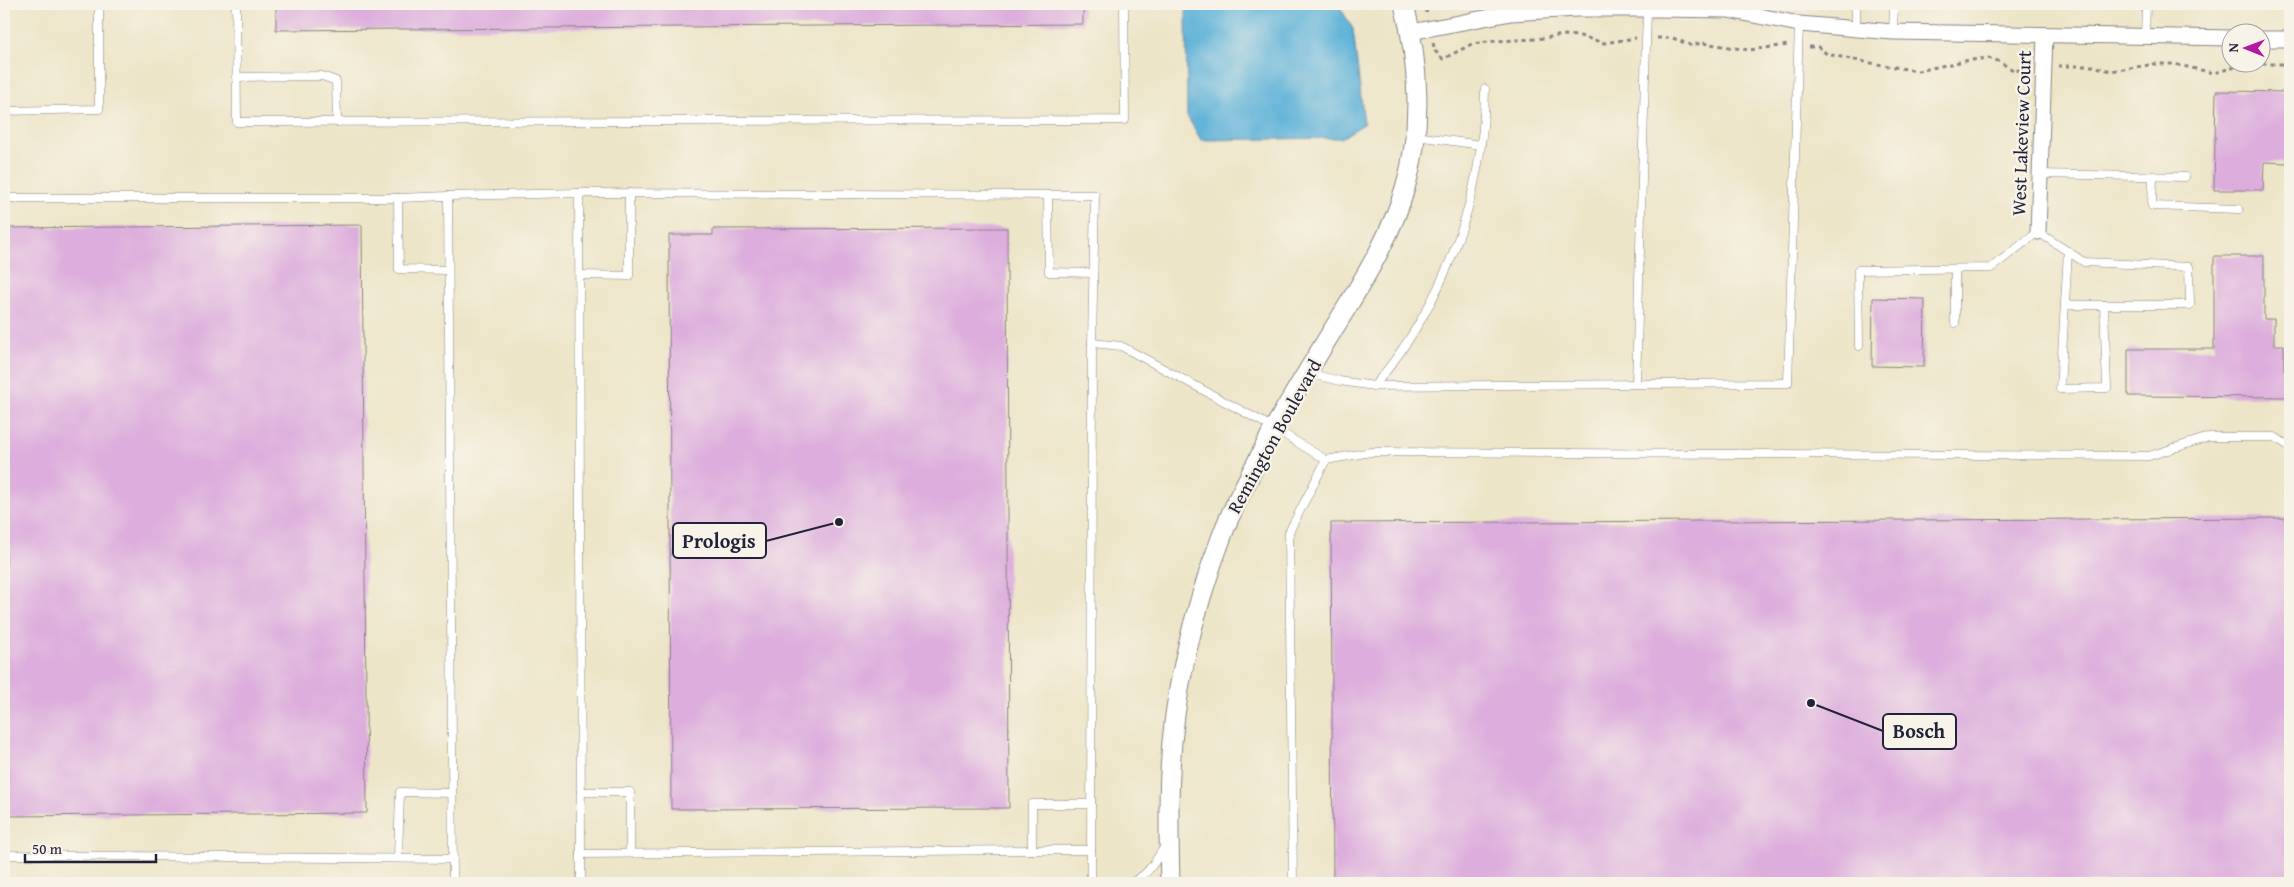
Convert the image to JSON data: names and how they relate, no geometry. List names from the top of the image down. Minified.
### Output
{"streets":{"street":["West Lakeview Court","Remington Boulevard"]},"places":["Prologis","Bosch"],"scale_bar":"50 m","north":"left"}
